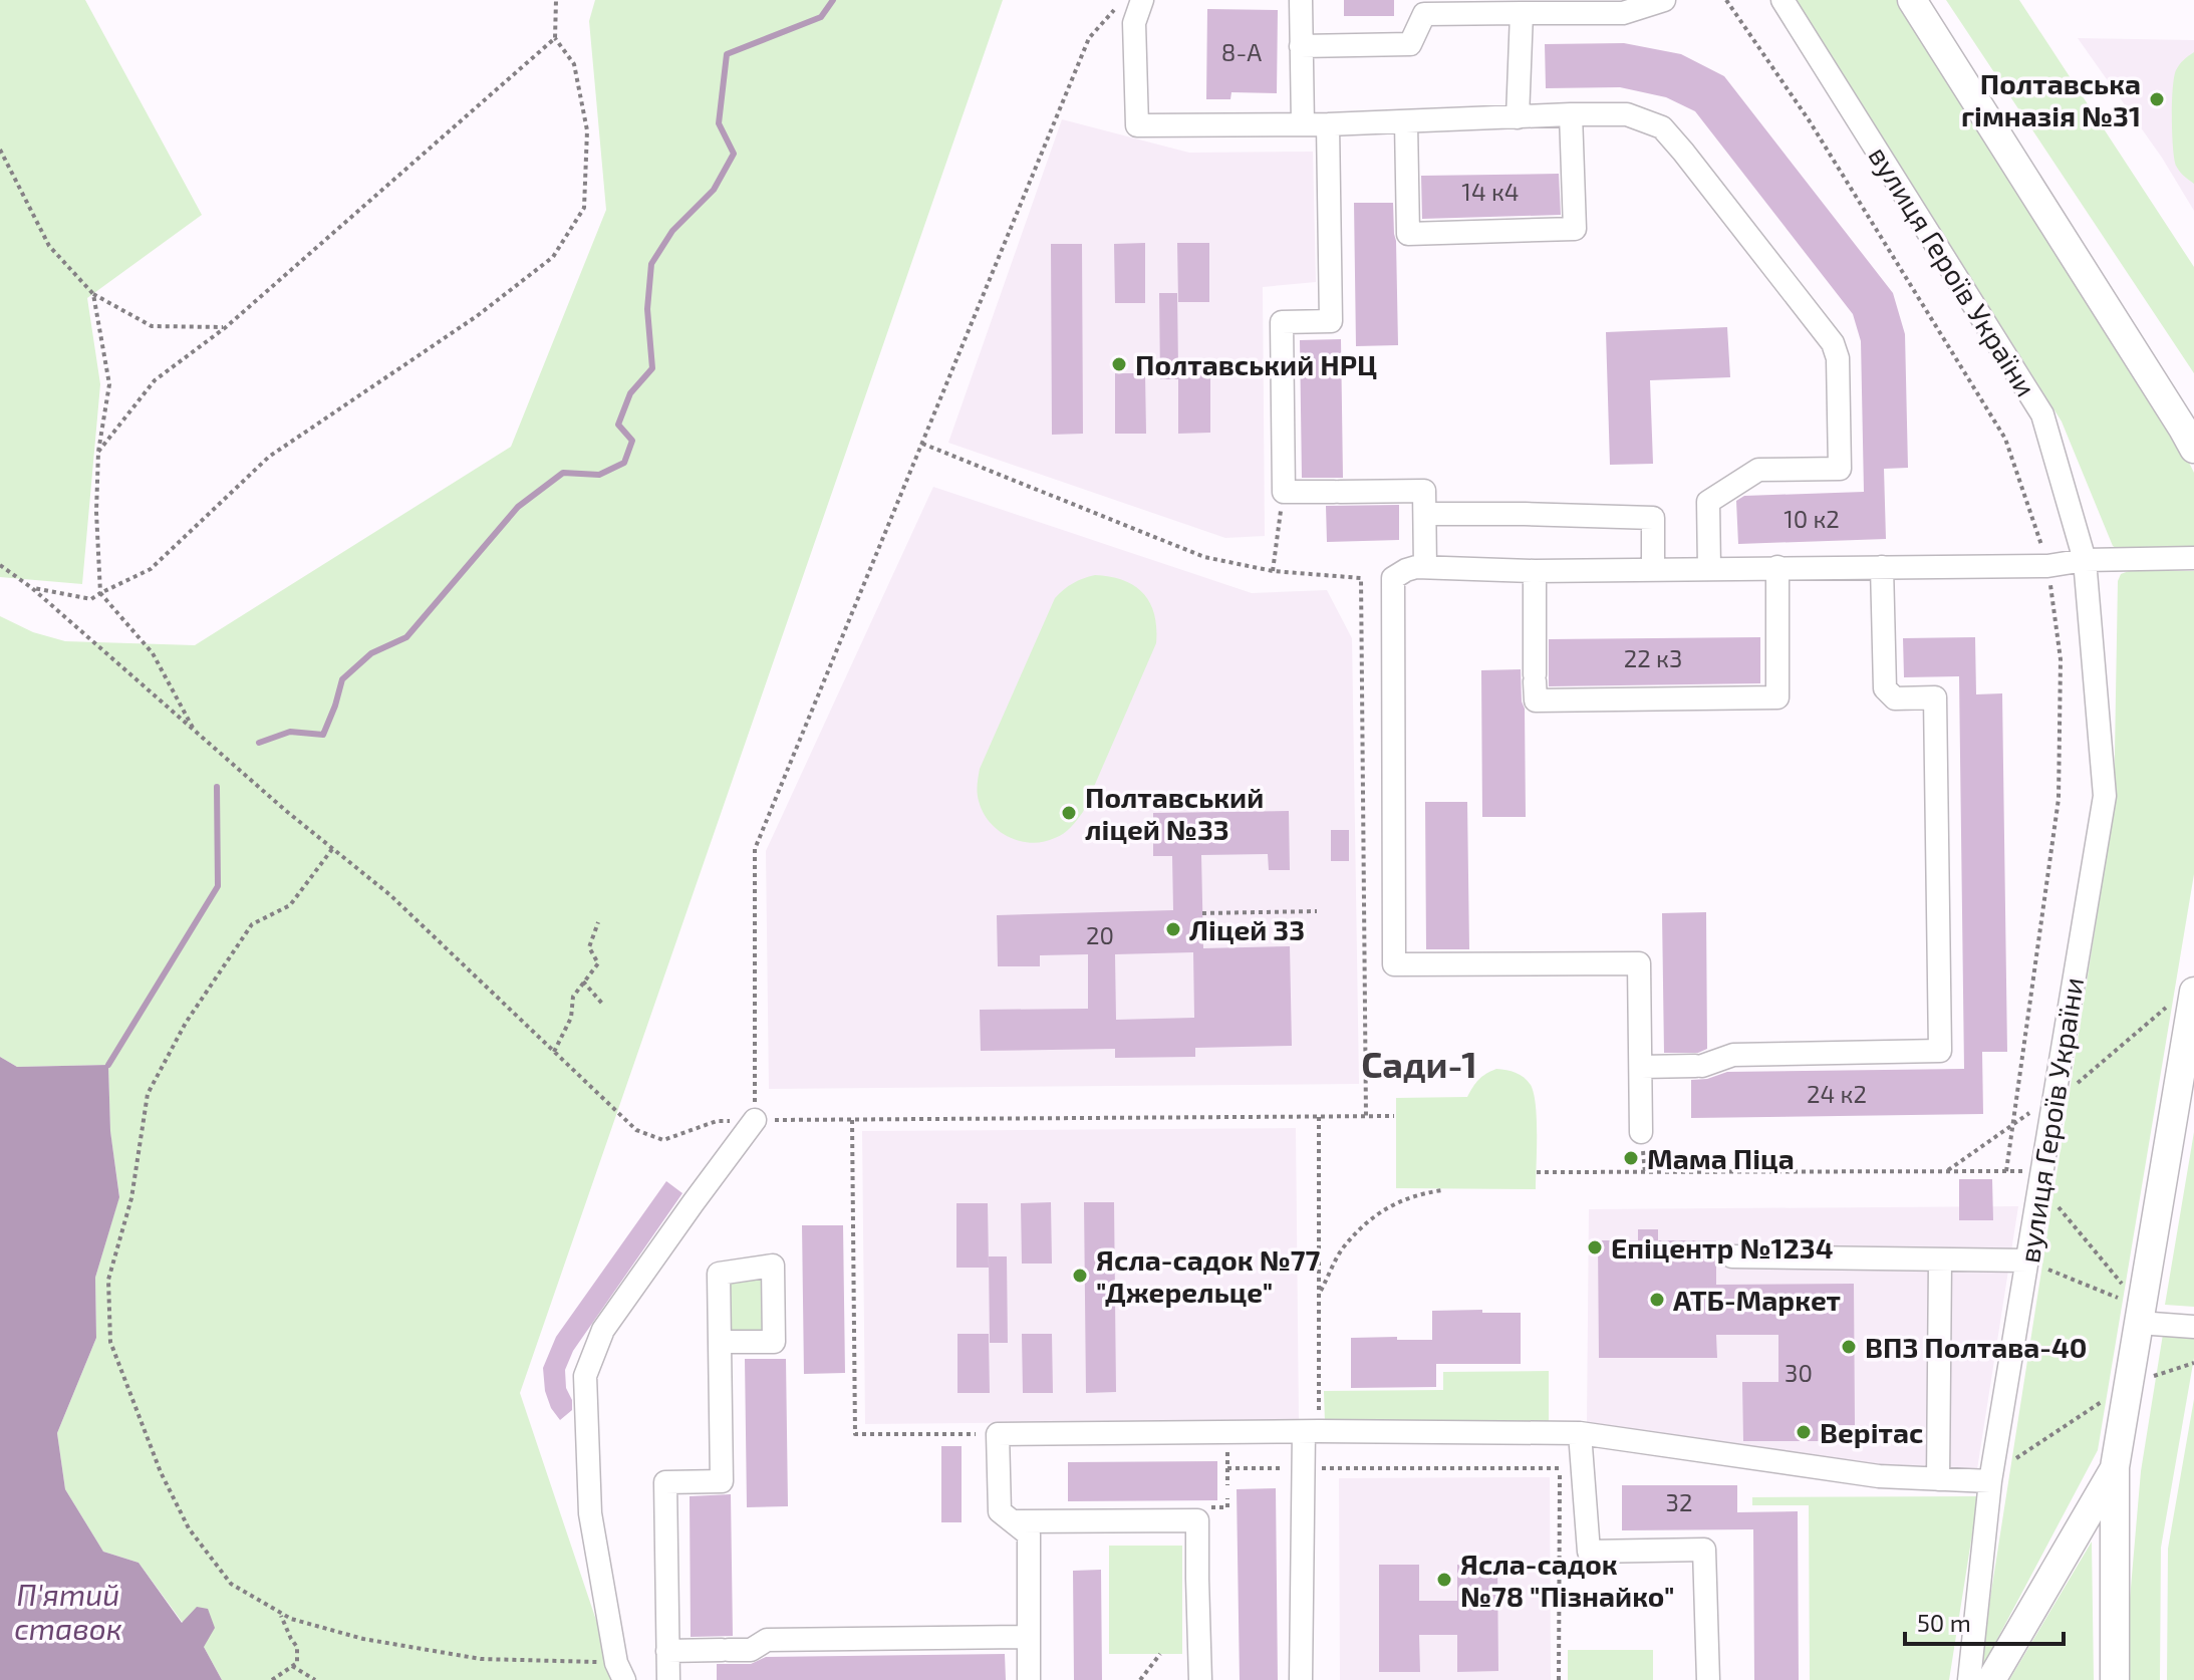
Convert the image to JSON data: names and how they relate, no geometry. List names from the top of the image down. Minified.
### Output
{"streets":{"street":["вулиця Героїв України"]},"districts":["Сади-1"],"water":["П'ятий ставок"],"places":["Полтавська гімназія №31","Полтавський НРЦ","Полтавський ліцей №33","Ліцей 33","Мама Піца","Епіцентр №1234","Ясла-садок №77 \"Джерельце\"","АТБ-Маркет","ВПЗ Полтава-40","Верітас","Ясла-садок №78 \"Пізнайко\""],"house_numbers":["8-А","14 к4","10 к2","22 к3","20","24 к2","30","32"],"scale_bar":"50 m"}
